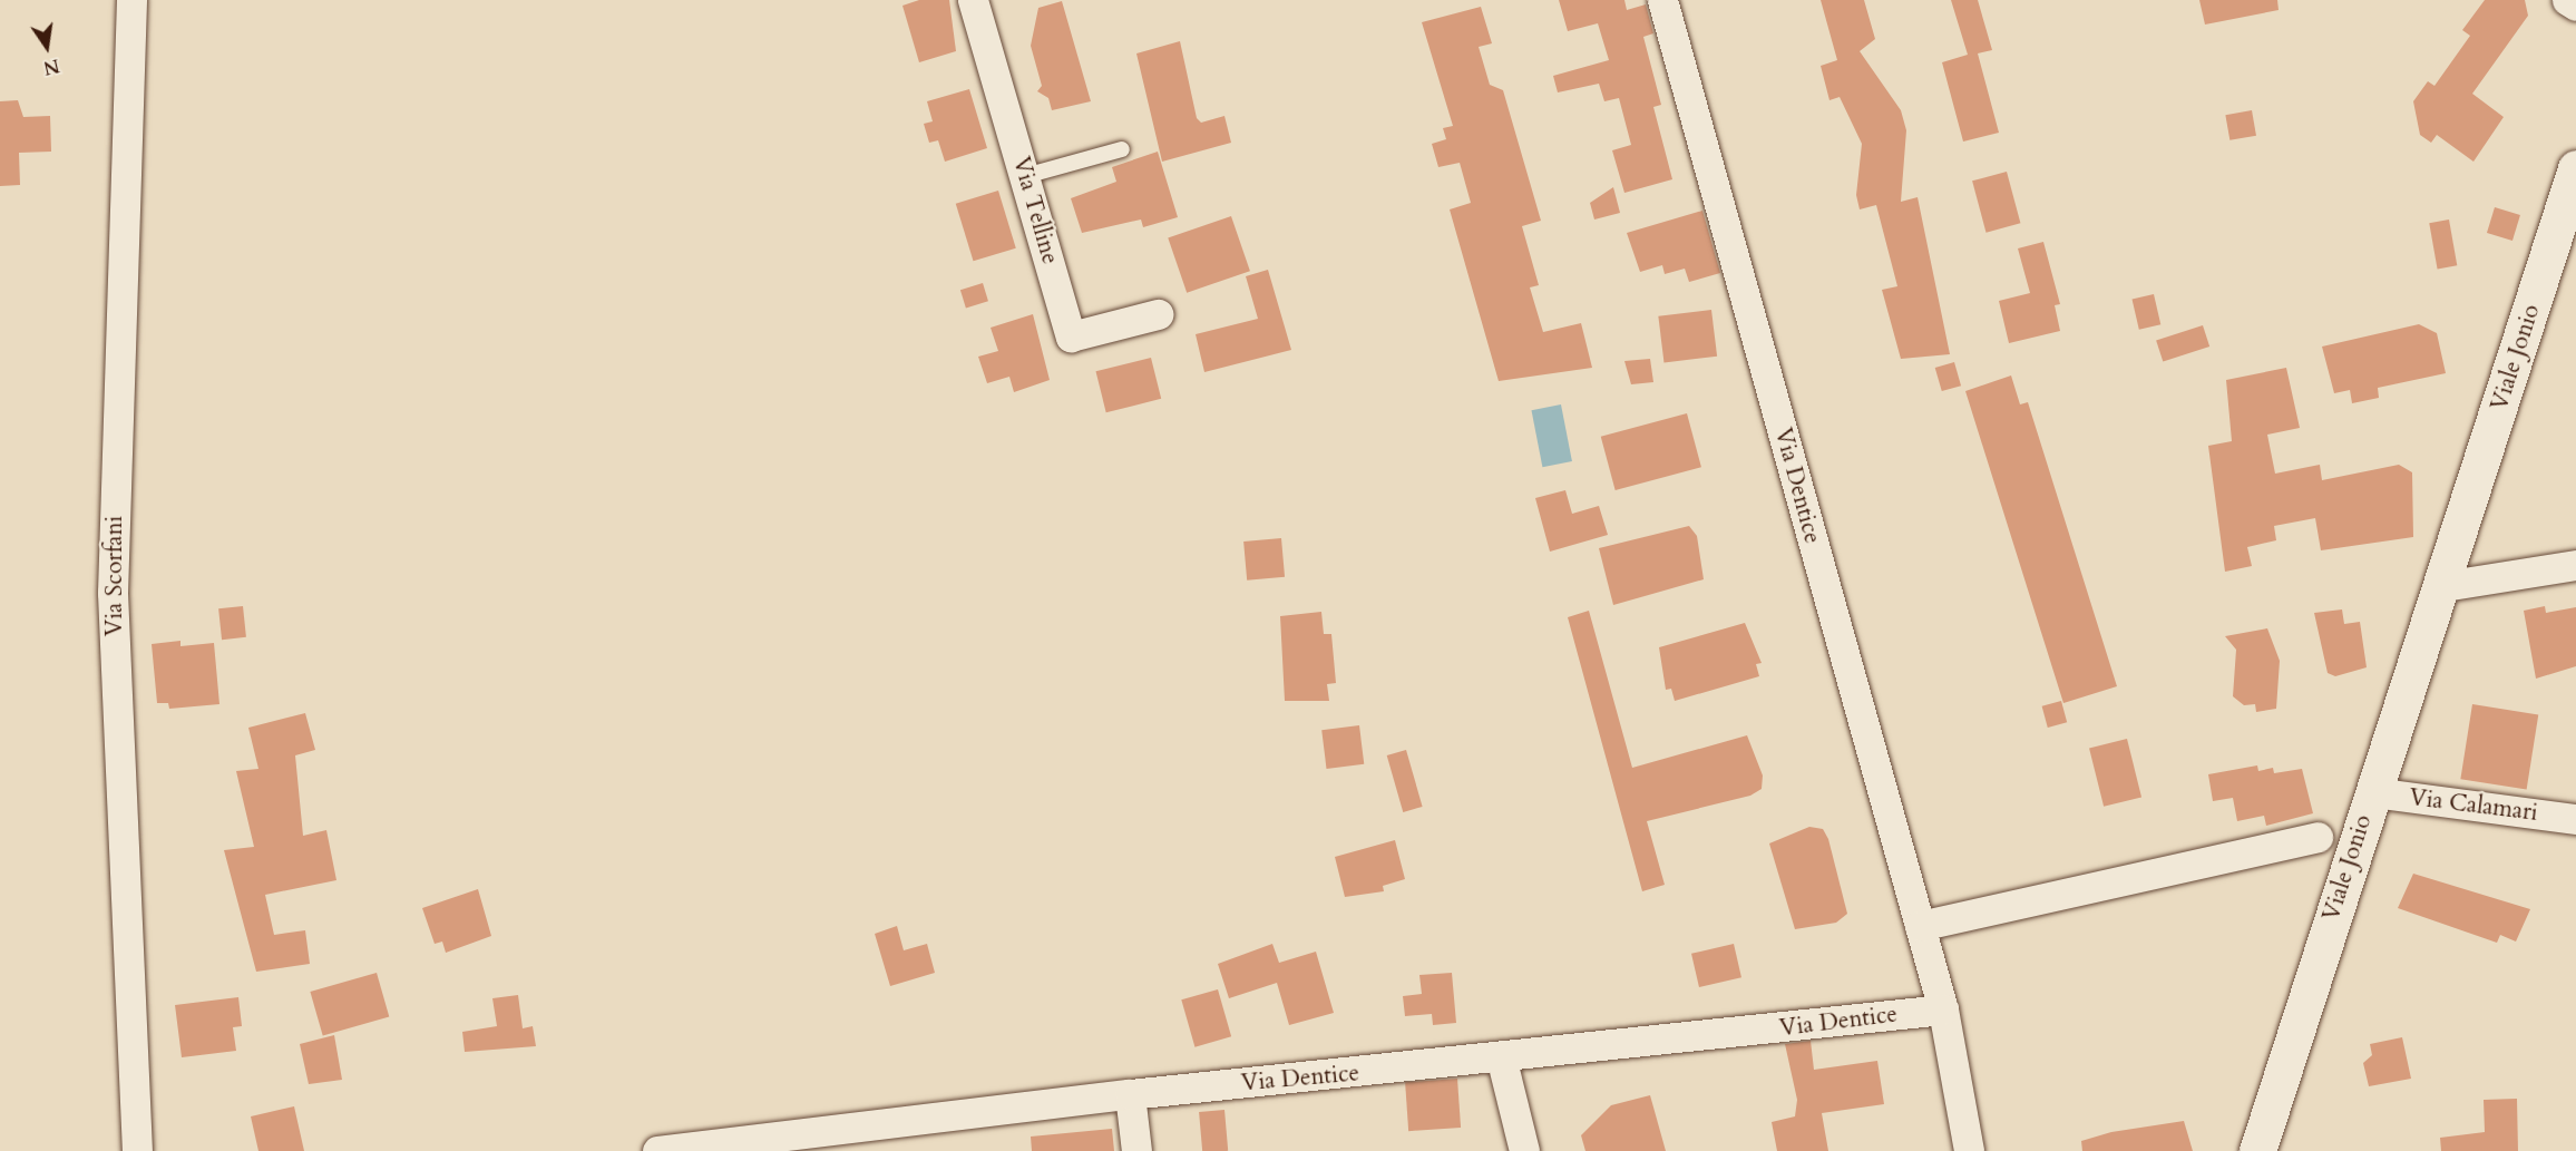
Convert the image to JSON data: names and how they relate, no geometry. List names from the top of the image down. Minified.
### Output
{"streets":{"street":["Via Telline","Viale Jonio","Via Dentice","Via Scorfani","Via Calamari"]},"crossings":[["Viale Jonio","Via Calamari"]],"north":"bottom"}
